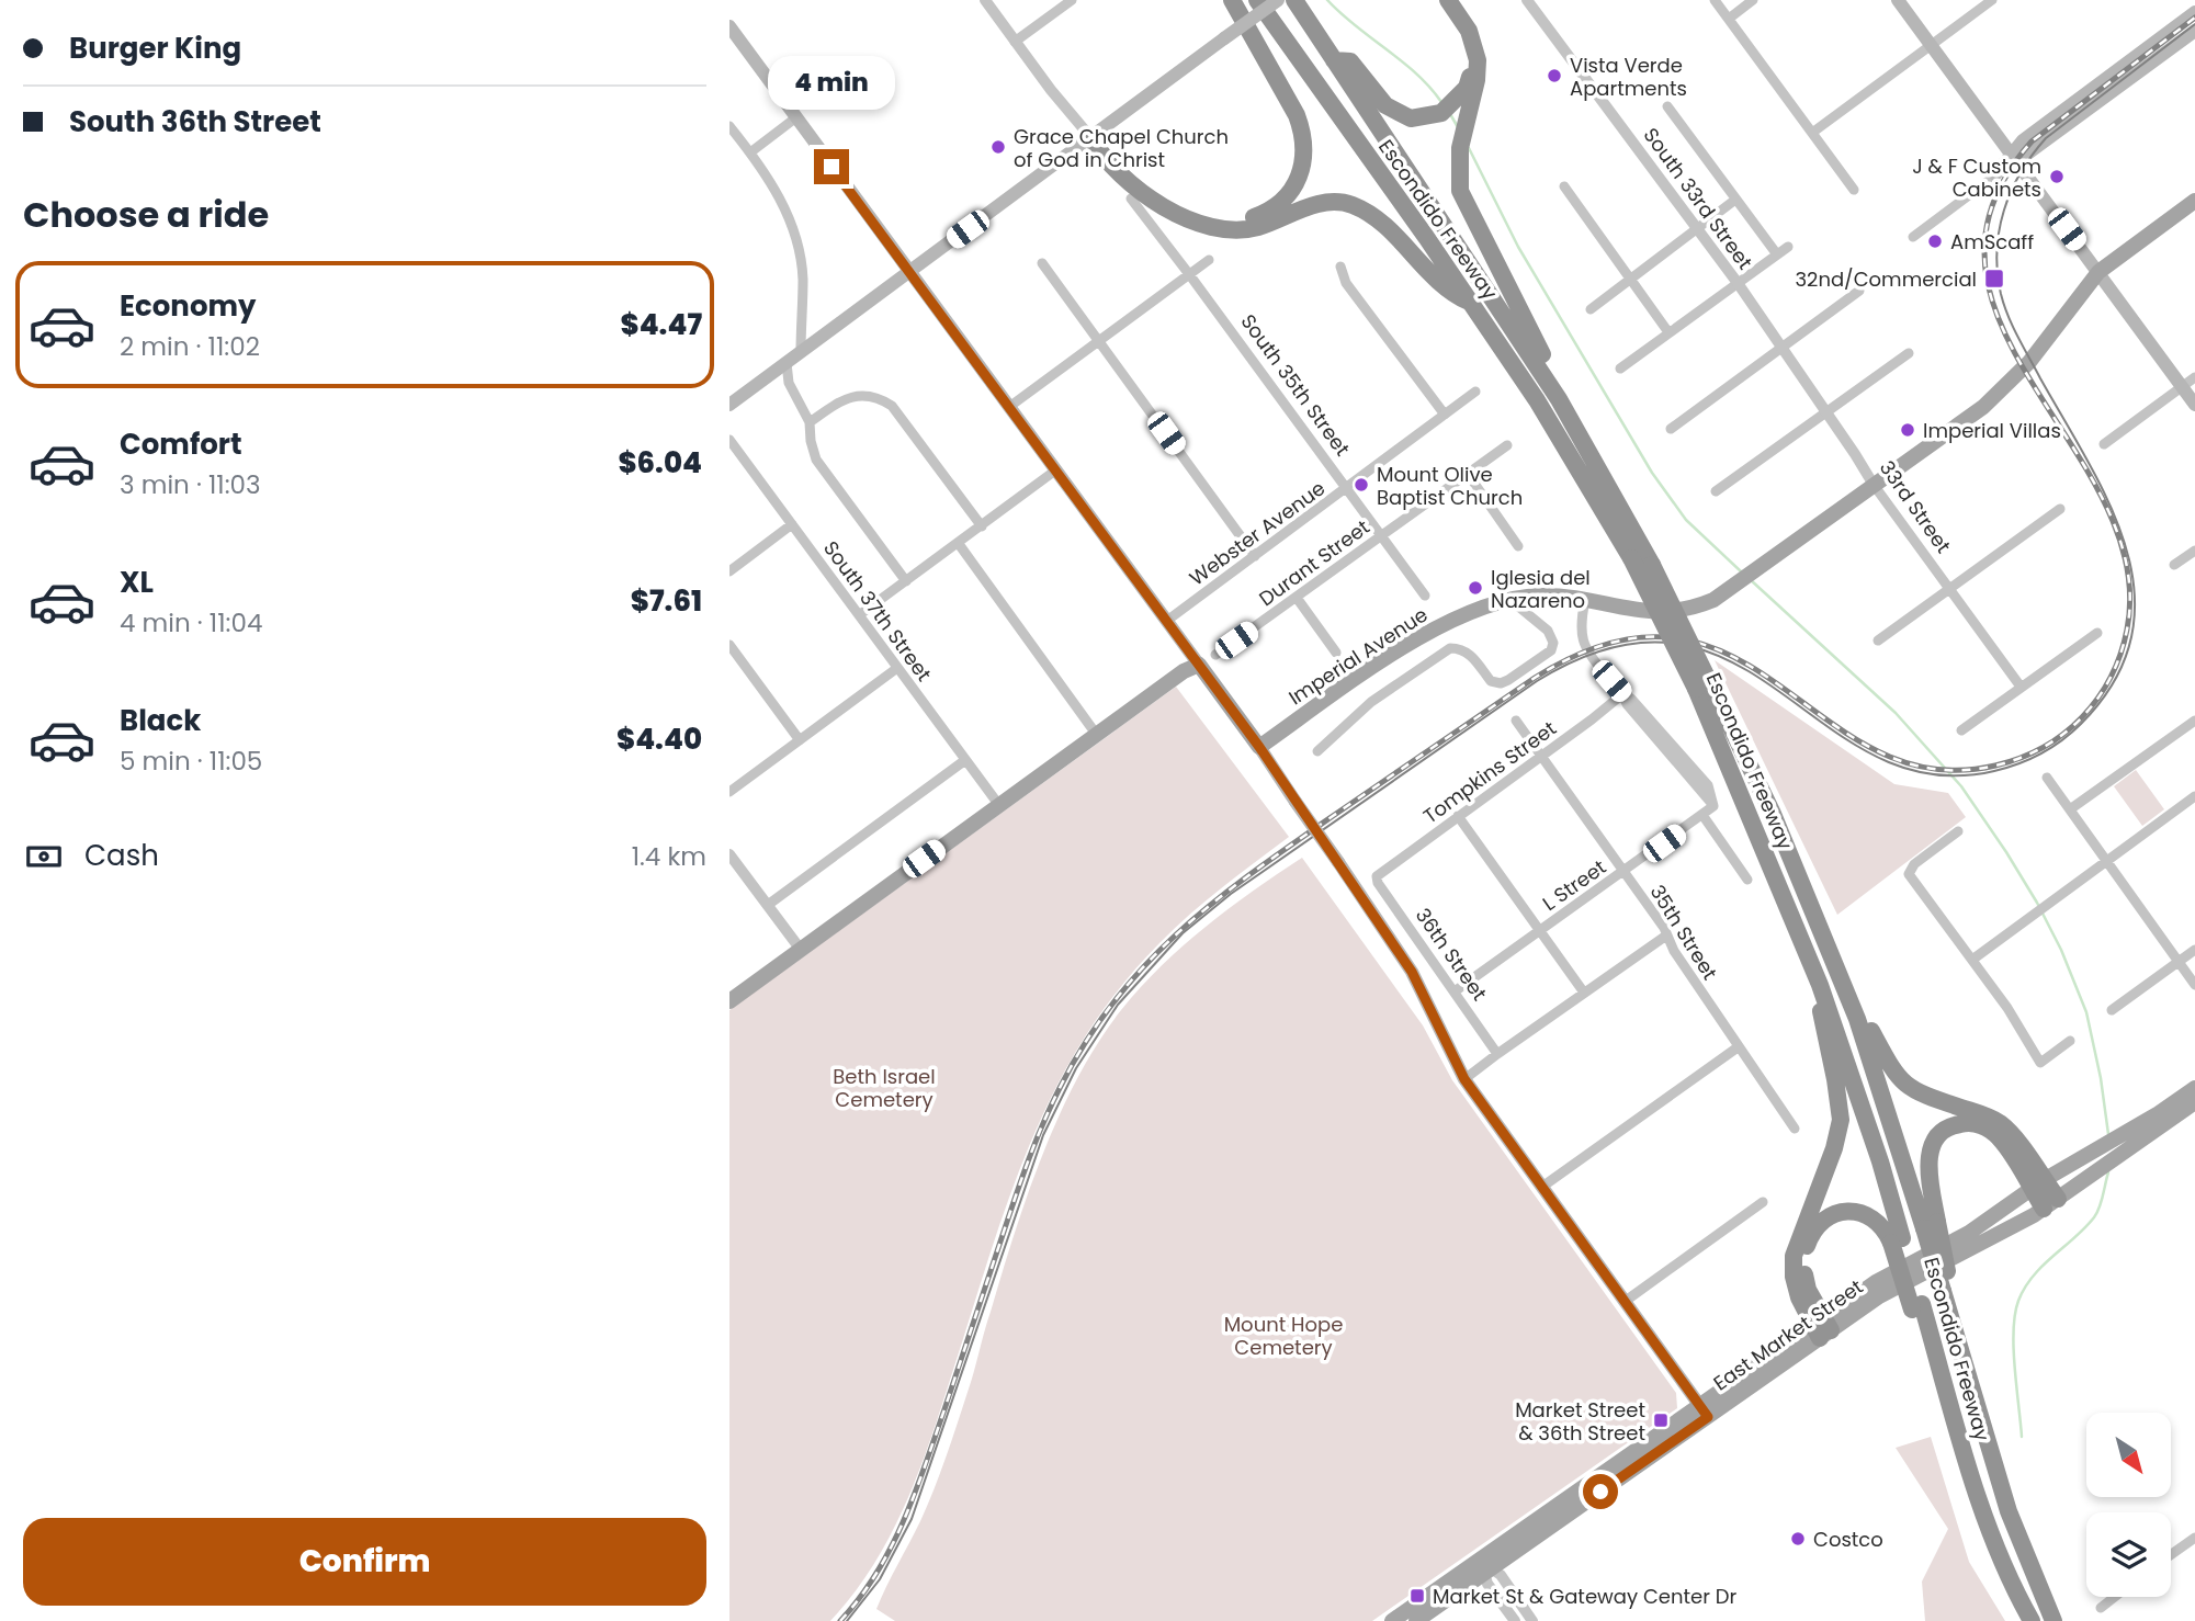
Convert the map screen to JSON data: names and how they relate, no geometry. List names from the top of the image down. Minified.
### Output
{"streets":{"highway":["Escondido Freeway"],"main road":["Imperial Avenue","East Market Street"],"street":["South 33rd Street","South 35th Street","33rd Street","Webster Avenue","Durant Street","South 37th Street","Tompkins Street","L Street","35th Street","36th Street"]},"crossings":[["South 33rd Street","33rd Street"],["South 35th Street","Webster Avenue"],["South 35th Street","Durant Street"],["33rd Street","Imperial Avenue"],["Tompkins Street","L Street"],["Tompkins Street","35th Street"],["Tompkins Street","36th Street"],["L Street","35th Street"],["L Street","36th Street"]],"parks":["Beth Israel Cemetery","Mount Hope Cemetery"],"places":{"other":["Vista Verde Apartments","Grace Chapel Church of God in Christ","J & F Custom Cabinets","AmScaff","Imperial Villas","Mount Olive Baptist Church","Iglesia del Nazareno","Costco"],"transit":["32nd/Commercial","Market Street & 36th Street","Market St & Gateway Center Dr"]},"north":"bottom right","page":{"banner":["Burger King","South 36th Street"],"bubble":"4 min","heading":"Choose a ride","list":[{"name":"Economy","note":"2 min · 11:02","value":"$4.47"},{"name":"Comfort","note":"3 min · 11:03","value":"$6.04"},{"name":"XL","note":"4 min · 11:04","value":"$7.61"},{"name":"Black","note":"5 min · 11:05","value":"$4.40"}],"pay":["Cash","1.4 km"],"buttons":"Confirm"}}
